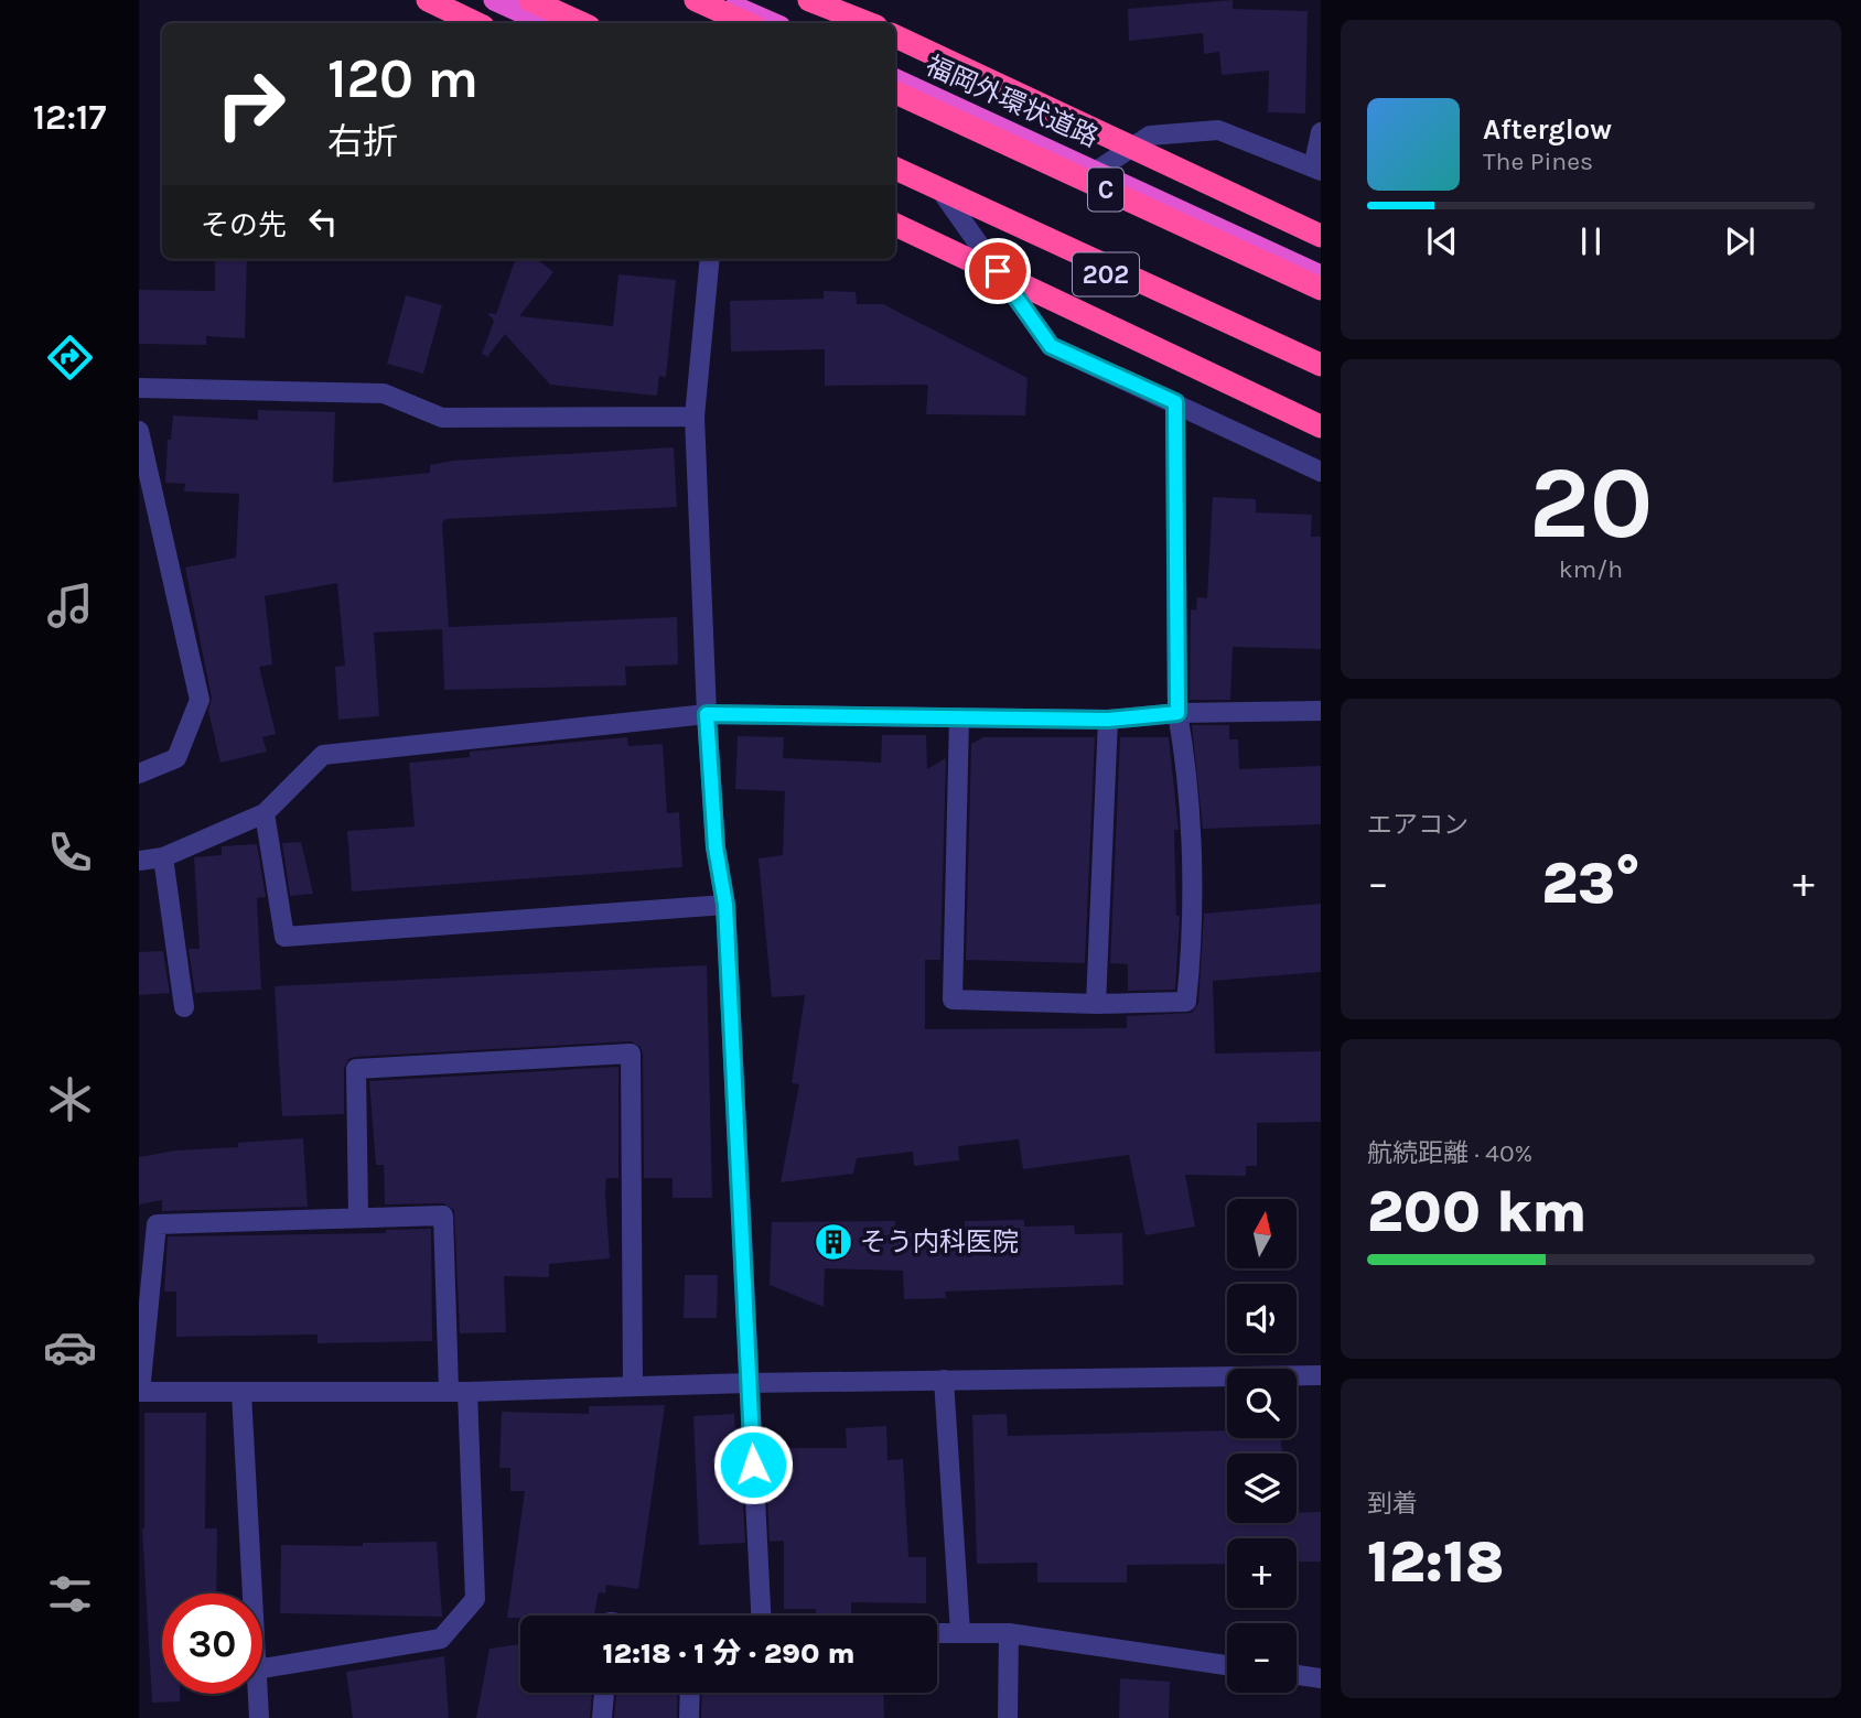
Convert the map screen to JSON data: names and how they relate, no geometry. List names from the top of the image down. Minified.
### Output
{"streets":{"highway":["福岡外環状道路","C","202"]},"places":{"building":["そう内科医院"]},"north":"top","page":{"tabs":"12:17","turn":["120 m","右折"],"song":["Afterglow","The Pines"],"then":"その先","tile":[["20","km/h"],"エアコン",["航続距離 · 40%","200 km"],["到着","12:18"]],"heat":["−","23°","+"],"map_buttons":["+","−"],"limit":"30","trip":"12:18 · 1 分 · 290 m"}}
